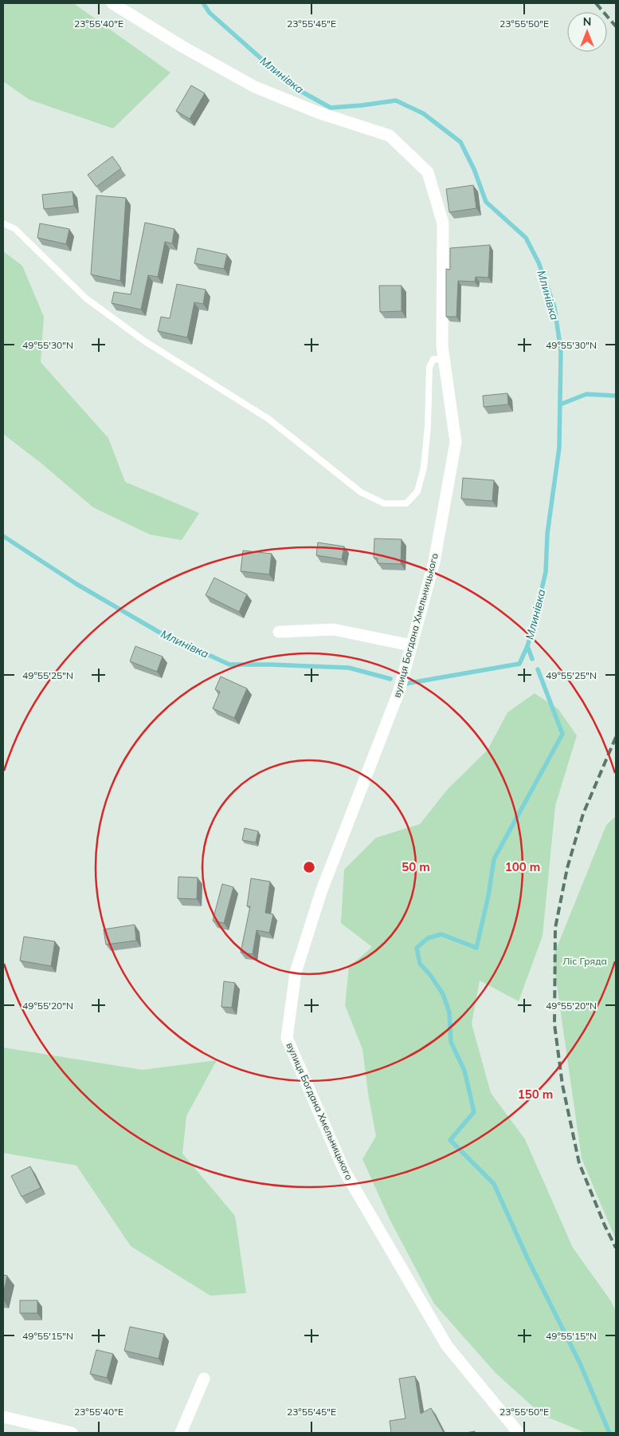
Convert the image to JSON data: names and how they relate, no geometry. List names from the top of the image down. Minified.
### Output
{"streets":{"street":["вулиця Богдана Хмельницького"]},"water":["Млинівка"],"parks":["Ліс Гряда"],"north":"top","coordinates":["23°55'40\"E","23°55'45\"E","23°55'50\"E","49°55'30\"N","49°55'25\"N","49°55'20\"N","49°55'15\"N"],"rings":["50 m","100 m","150 m"]}
